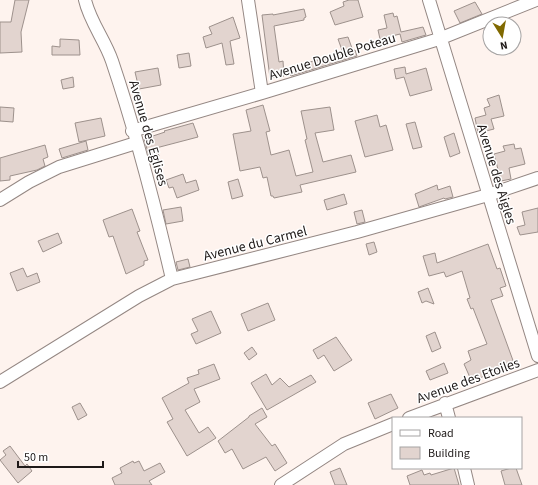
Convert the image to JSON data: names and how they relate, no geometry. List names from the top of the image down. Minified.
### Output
{"streets":{"street":["Avenue Double Poteau","Avenue des Eglises","Avenue des Aigles","Avenue du Carmel","Avenue des Etoiles"]},"crossings":[["Avenue Double Poteau","Avenue des Eglises"],["Avenue Double Poteau","Avenue des Aigles"],["Avenue des Eglises","Avenue du Carmel"],["Avenue des Aigles","Avenue du Carmel"]],"legend":["Road","Building"],"scale_bar":"50 m","north":"bottom"}
